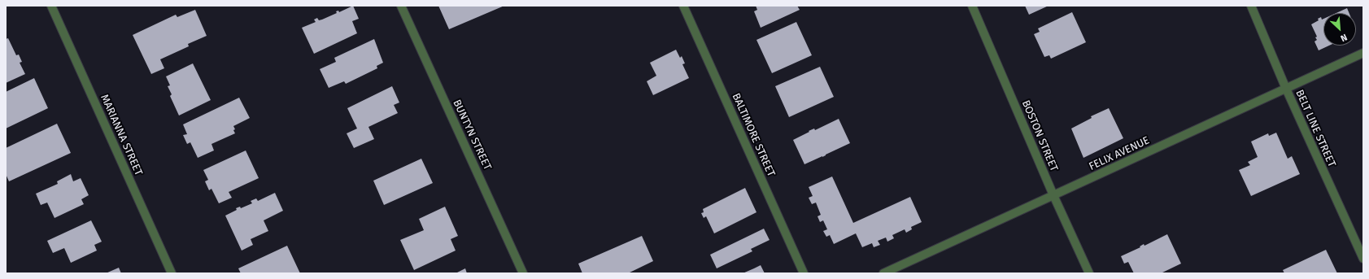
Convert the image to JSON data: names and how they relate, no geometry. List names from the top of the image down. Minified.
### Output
{"streets":{"street":["BELT LINE STREET","MARIANNA STREET","BUNTYN STREET","BALTIMORE STREET","BOSTON STREET","FELIX AVENUE"]},"crossings":[["BELT LINE STREET","FELIX AVENUE"],["BOSTON STREET","FELIX AVENUE"]],"north":"bottom right"}
